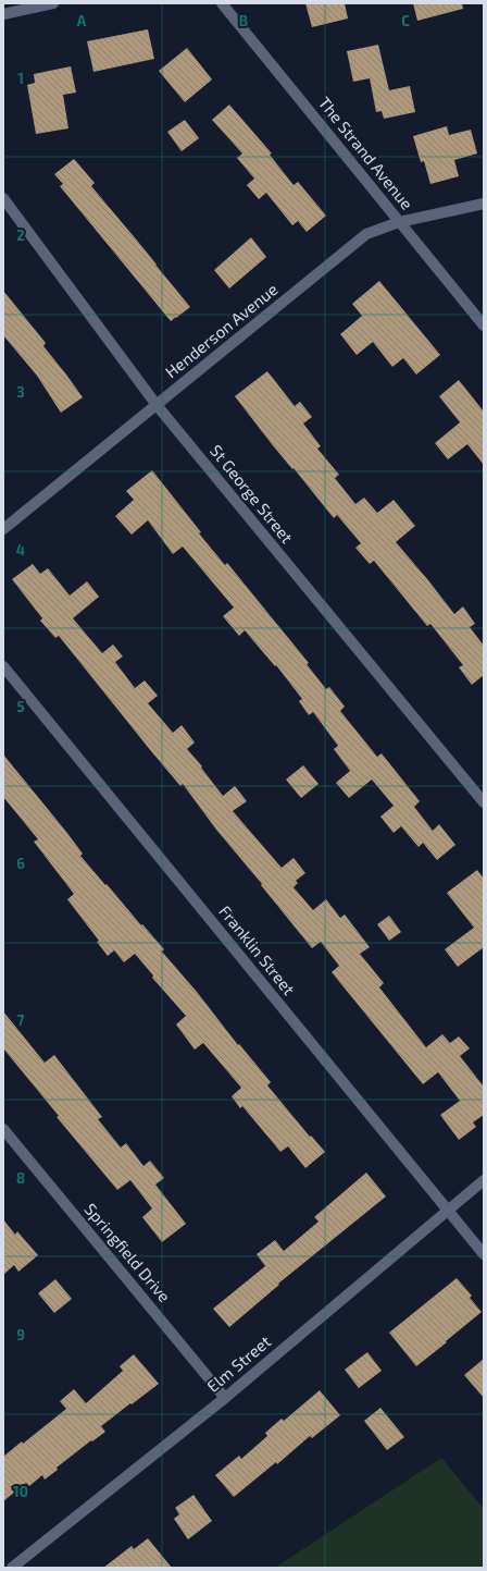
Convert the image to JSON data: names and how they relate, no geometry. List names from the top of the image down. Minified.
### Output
{"streets":{"street":["The Strand Avenue","Henderson Avenue","St George Street","Franklin Street","Springfield Drive","Elm Street"]},"crossings":[["The Strand Avenue","Henderson Avenue"],["Henderson Avenue","St George Street"],["Franklin Street","Elm Street"],["Springfield Drive","Elm Street"]],"grid":{"columns":["A","B","C"],"rows":["1","2","3","4","5","6","7","8","9","10"]}}
